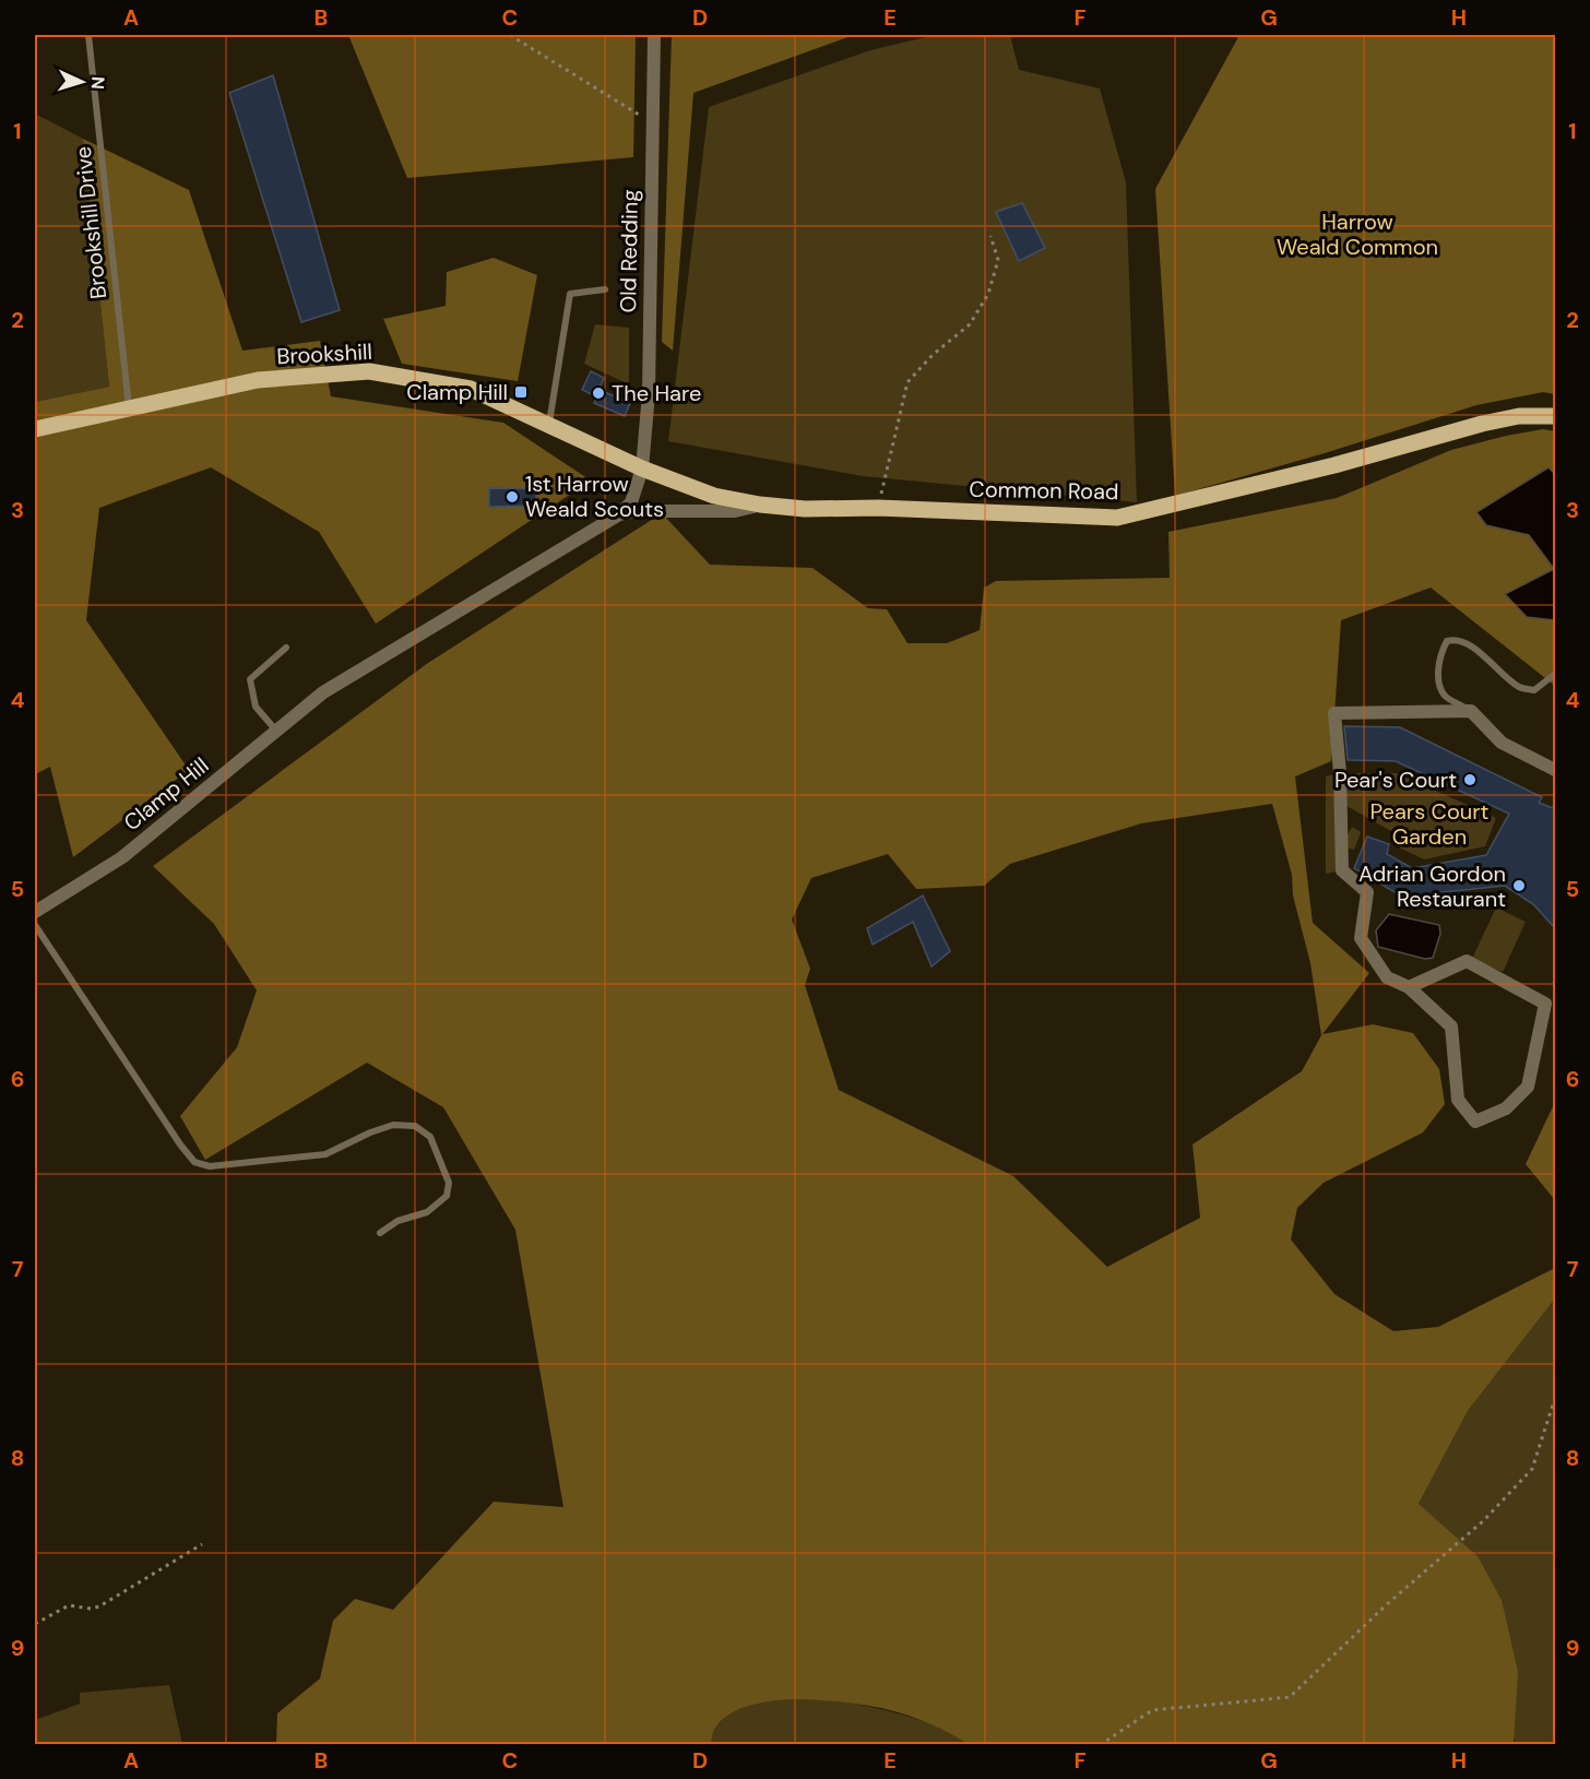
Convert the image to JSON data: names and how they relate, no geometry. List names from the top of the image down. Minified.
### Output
{"streets":{"main road":["Brookshill","Common Road"],"street":["Old Redding","Clamp Hill"],"lane":["Brookshill Drive"]},"crossings":[["Brookshill Drive","Brookshill"],["Old Redding","Brookshill"],["Old Redding","Common Road"],["Old Redding","Clamp Hill"],["Brookshill","Common Road"],["Brookshill","Clamp Hill"],["Common Road","Clamp Hill"]],"parks":["Harrow Weald Common","Pears Court Garden"],"places":{"transit":["Clamp Hill"],"other":["The Hare","1st Harrow Weald Scouts","Pear's Court","Adrian Gordon Restaurant"]},"north":"right","grid":{"columns":["A","B","C","D","E","F","G","H"],"rows":["1","2","3","4","5","6","7","8","9"]}}
